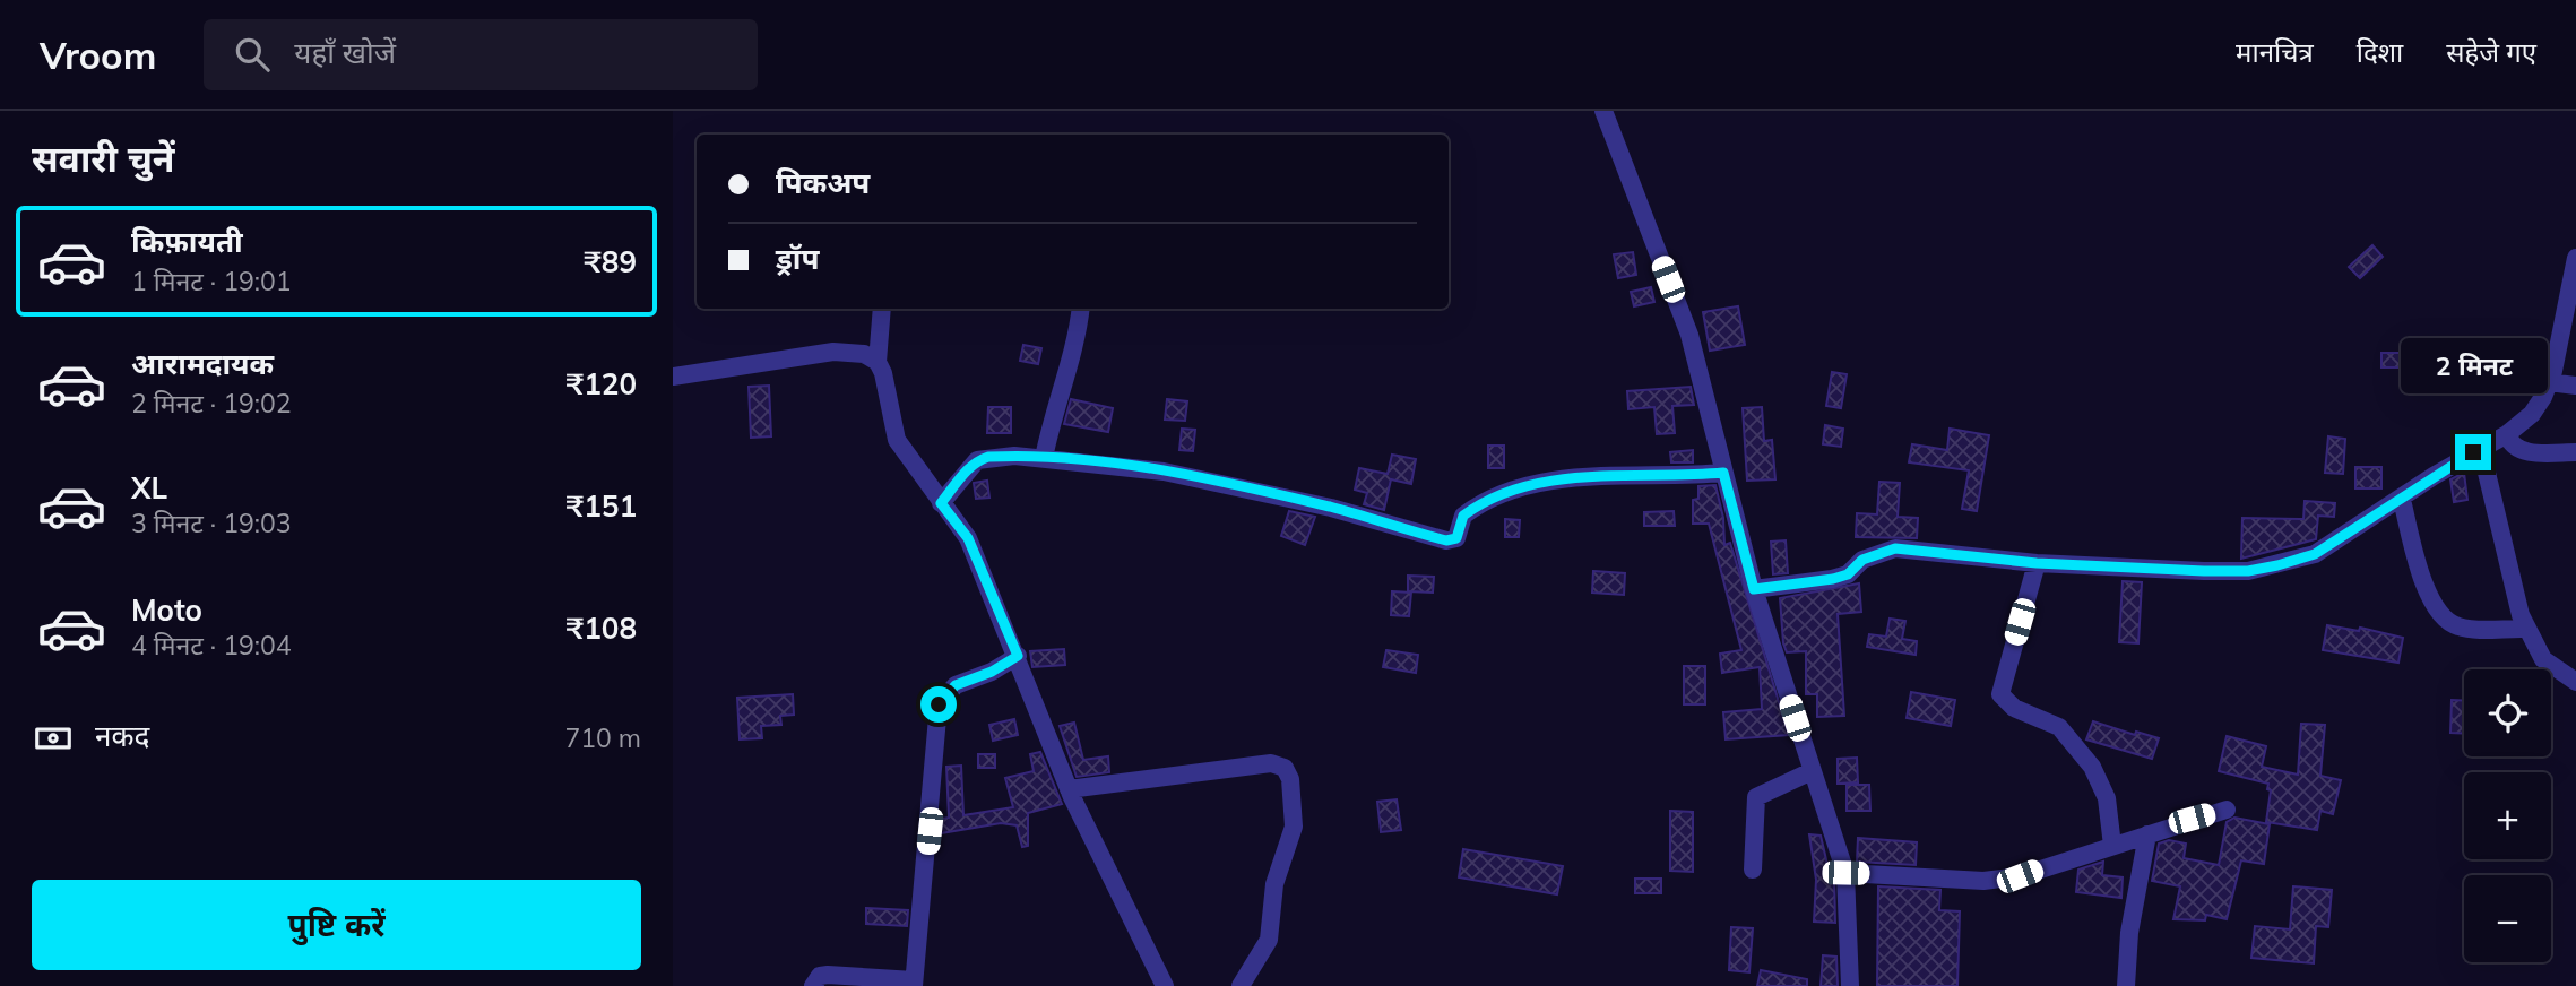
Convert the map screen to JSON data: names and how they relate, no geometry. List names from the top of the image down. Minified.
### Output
{"page":{"header":"Vroom","search":"यहाँ खोजें","nav":["मानचित्र","दिशा","सहेजे गए"],"heading":"सवारी चुनें","banner":["पिकअप","ड्रॉप"],"list":[{"name":"किफ़ायती","note":"1 मिनट · 19:01","value":"₹89"},{"name":"आरामदायक","note":"2 मिनट · 19:02","value":"₹120"},{"name":"XL","note":"3 मिनट · 19:03","value":"₹151"},{"name":"Moto","note":"4 मिनट · 19:04","value":"₹108"}],"bubble":"2 मिनट","map_buttons":["+","−"],"pay":["नकद","710 m"],"buttons":"पुष्टि करें"}}
